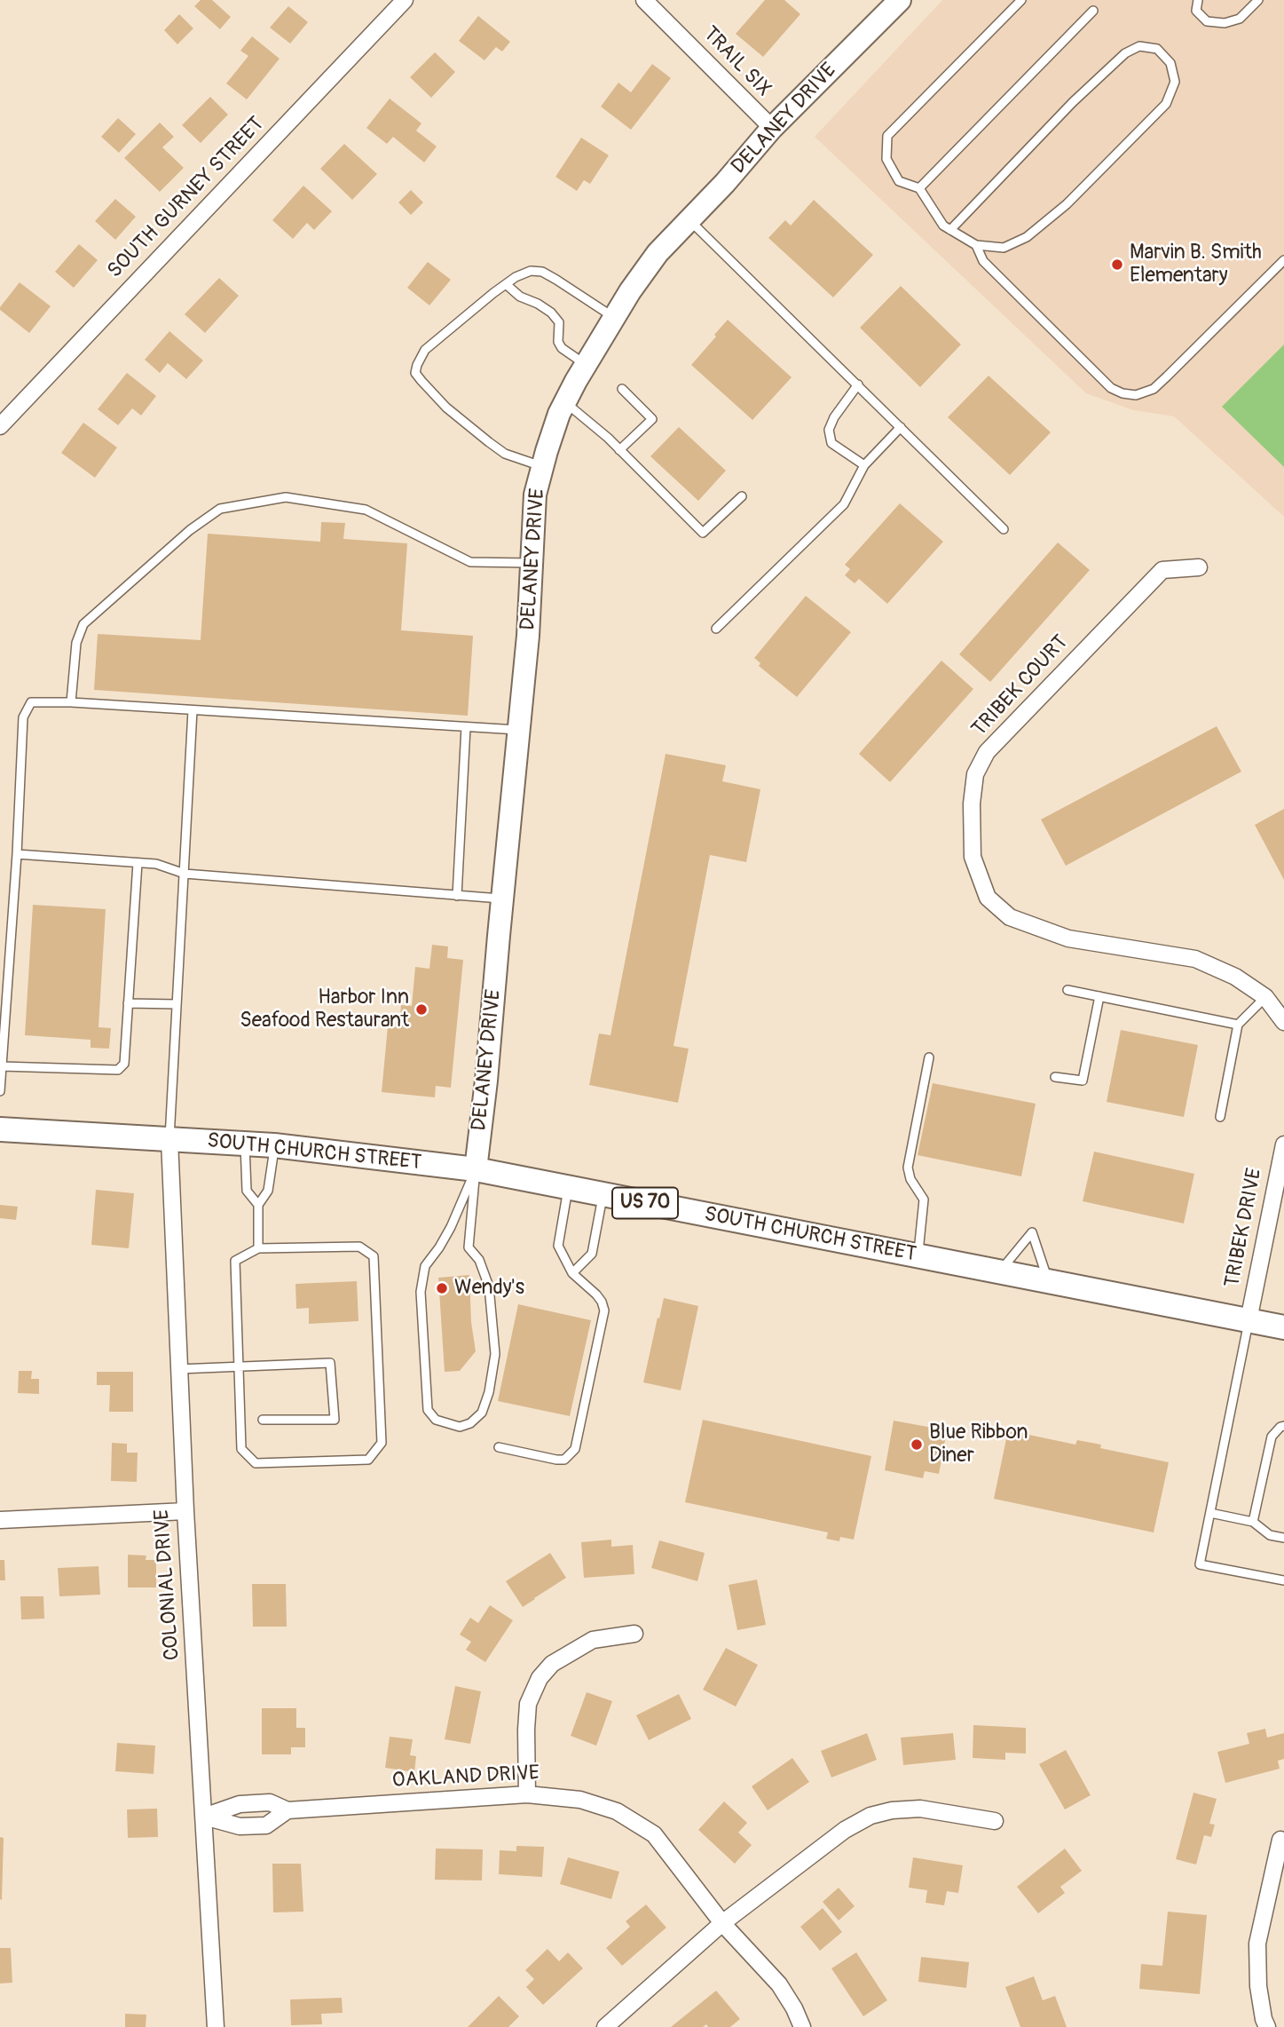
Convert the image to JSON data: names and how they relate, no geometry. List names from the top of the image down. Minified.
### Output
{"streets":{"main road":["SOUTH CHURCH STREET","US 70"],"street":["TRAIL SIX","DELANEY DRIVE","SOUTH GURNEY STREET","TRIBEK COURT","TRIBEK DRIVE","COLONIAL DRIVE","OAKLAND DRIVE"]},"crossings":[["TRAIL SIX","DELANEY DRIVE"],["DELANEY DRIVE","SOUTH CHURCH STREET"],["SOUTH CHURCH STREET","TRIBEK DRIVE"],["SOUTH CHURCH STREET","COLONIAL DRIVE"],["COLONIAL DRIVE","OAKLAND DRIVE"]],"places":["Marvin B. Smith Elementary","Harbor Inn Seafood Restaurant","Wendy's","Blue Ribbon Diner"]}
